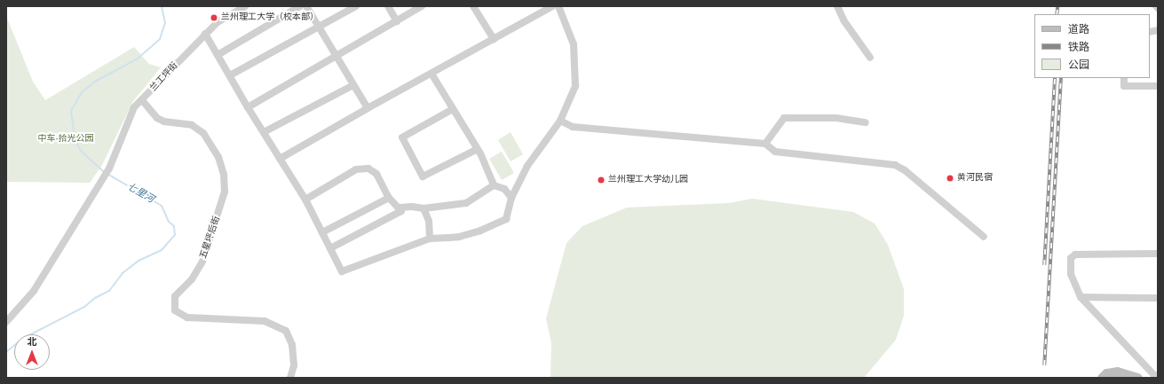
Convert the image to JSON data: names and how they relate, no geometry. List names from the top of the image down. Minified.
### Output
{"streets":{"street":["兰工坪街","五星坪后街"]},"crossings":[["兰工坪街","五星坪后街"]],"water":["七里河"],"parks":["中车·拾光公园"],"places":["兰州理工大学（校本部）","黄河民宿","兰州理工大学幼儿园"],"legend":["道路","铁路","公园"],"north":"top"}
